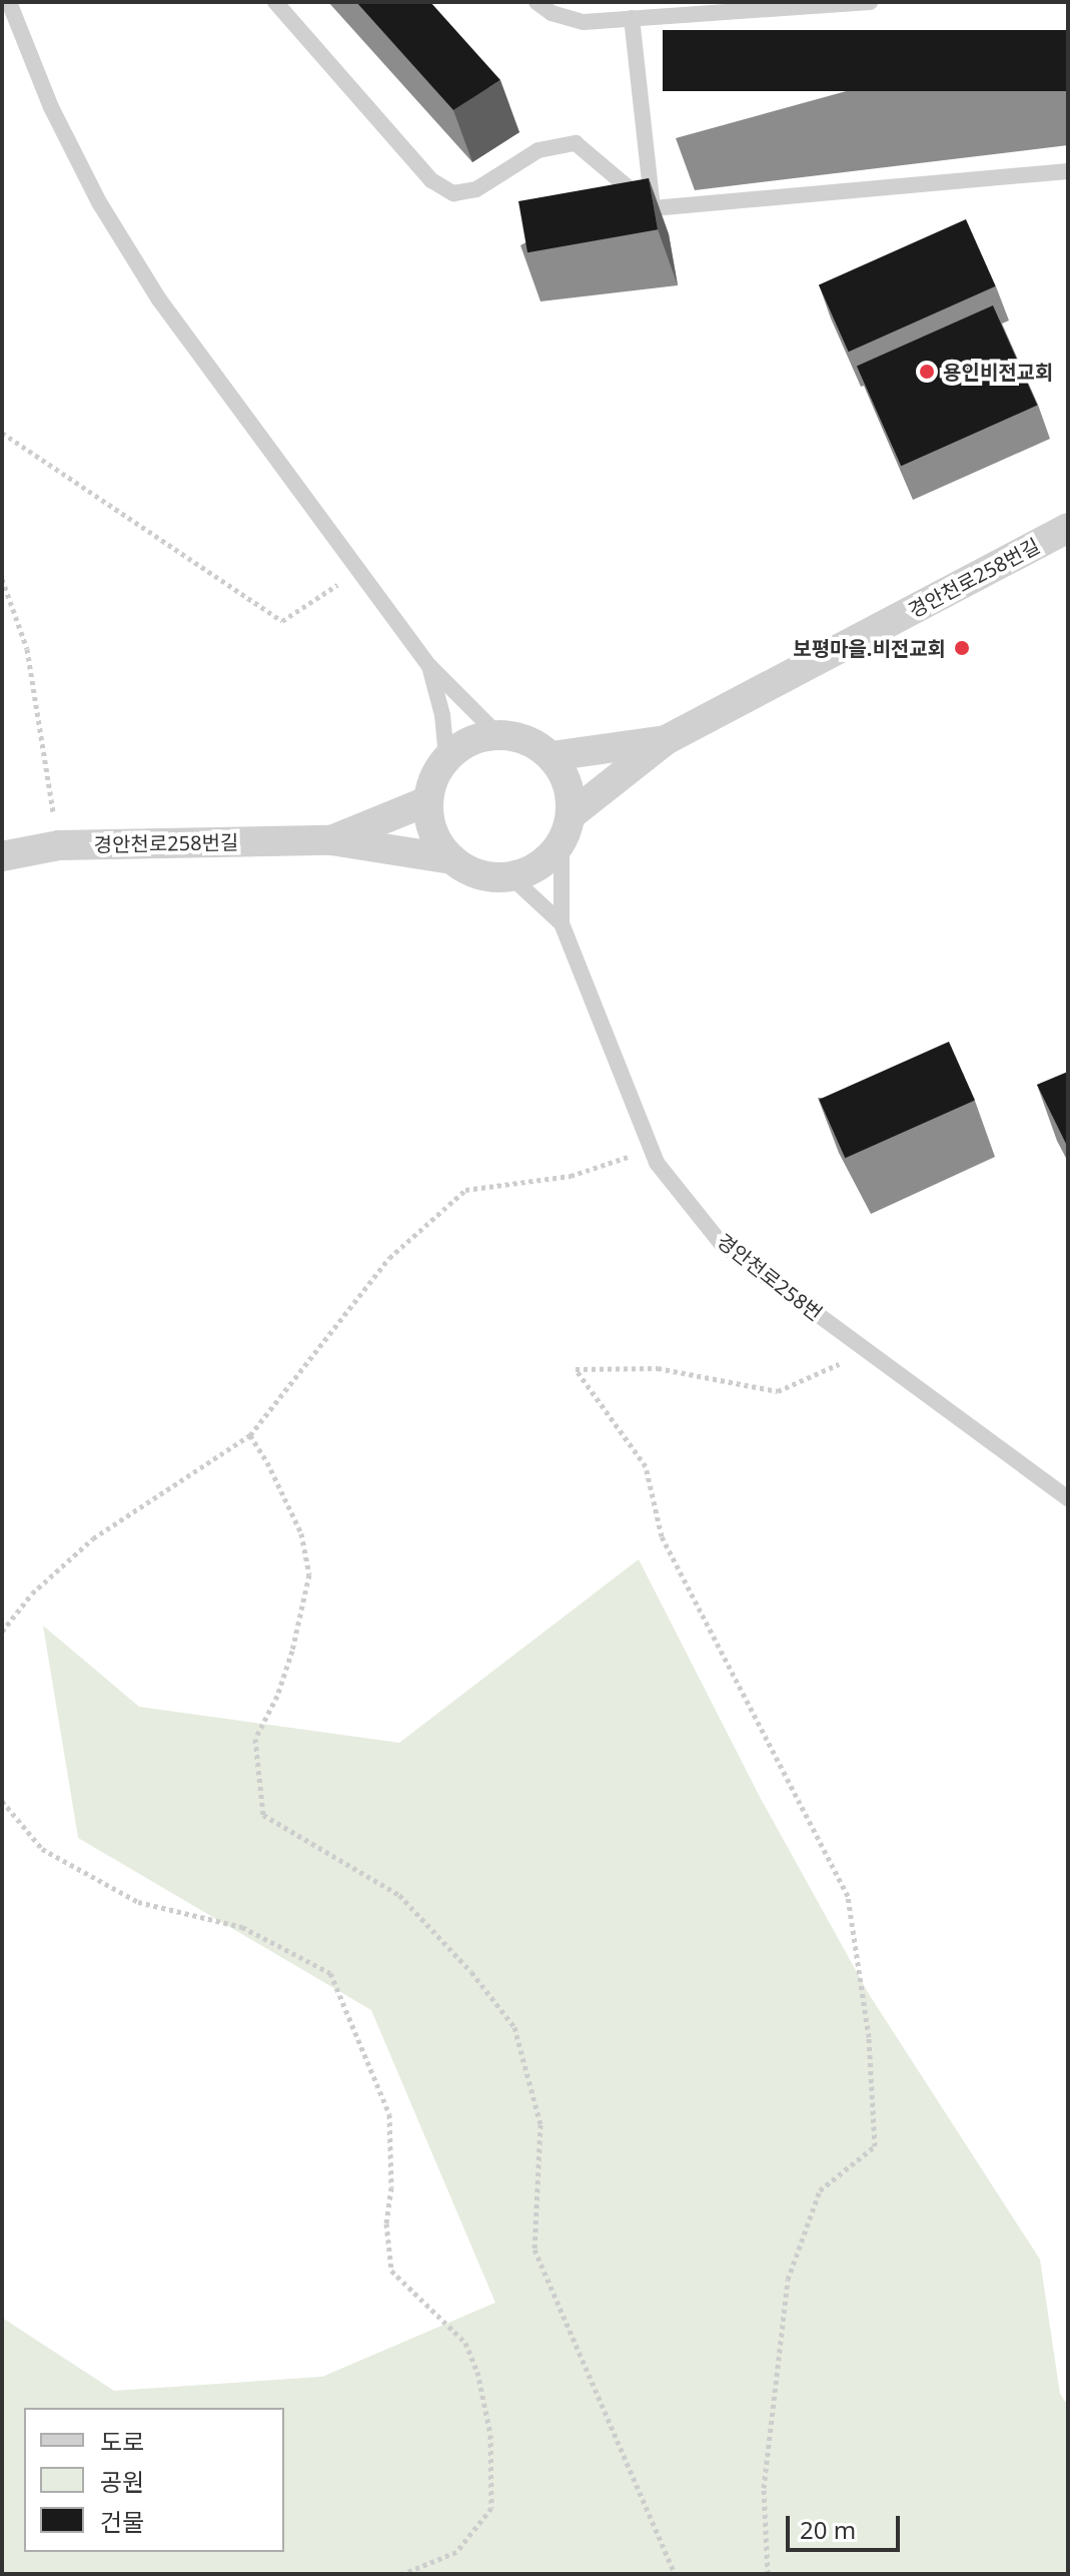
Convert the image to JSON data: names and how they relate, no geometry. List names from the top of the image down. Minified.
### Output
{"streets":{"street":["경안천로258번길"],"lane":["경안천로258번"]},"places":["용인비전교회","보평마을.비전교회"],"legend":["도로","공원","건물"],"scale_bar":"20 m"}
